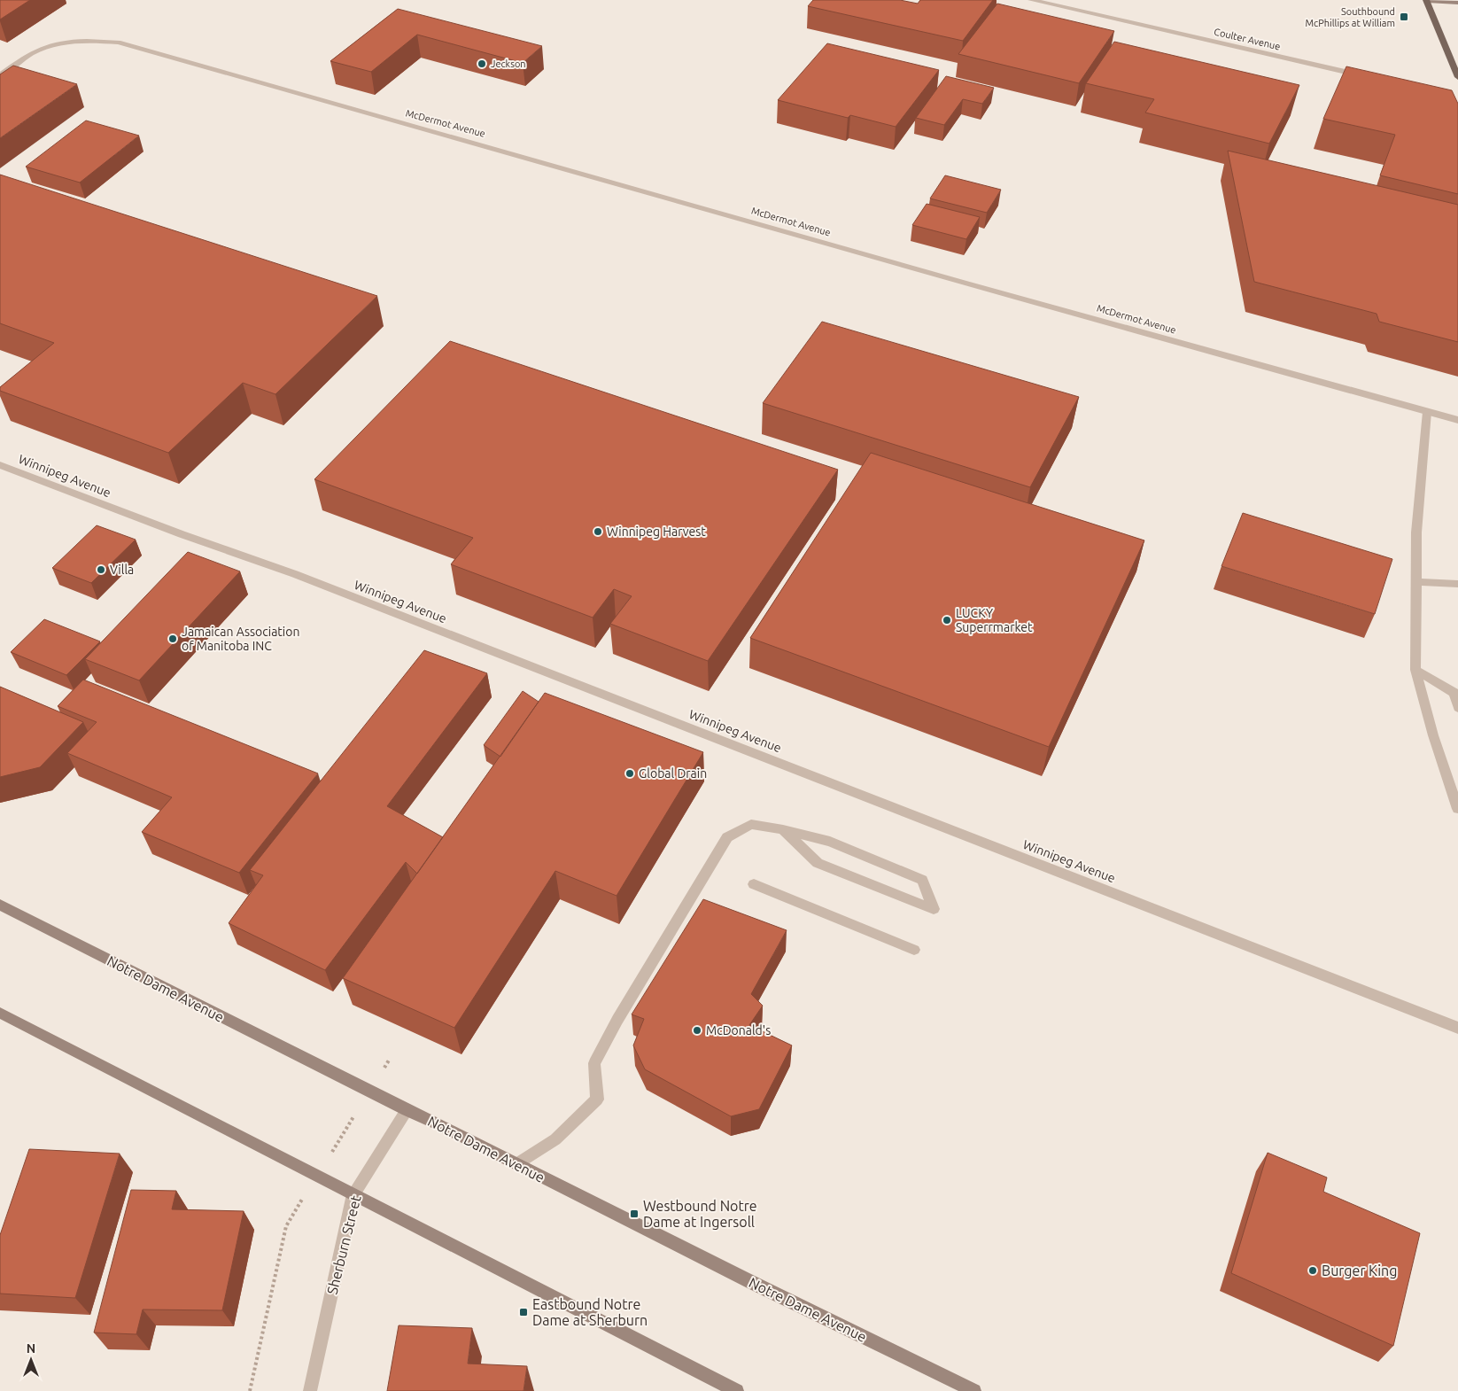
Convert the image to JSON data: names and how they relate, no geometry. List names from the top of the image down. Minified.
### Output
{"streets":{"main road":["Notre Dame Avenue"],"street":["Coulter Avenue","McDermot Avenue","Winnipeg Avenue","Sherburn Street"]},"crossings":[["Notre Dame Avenue","Sherburn Street"]],"places":{"transit":["Southbound McPhillips at William","Westbound Notre Dame at Ingersoll","Eastbound Notre Dame at Sherburn"],"other":["Jeckson","Winnipeg Harvest","Villa","LUCKY Superrmarket","Jamaican Association of Manitoba INC","Global Drain","McDonald's","Burger King"]},"north":"top"}
